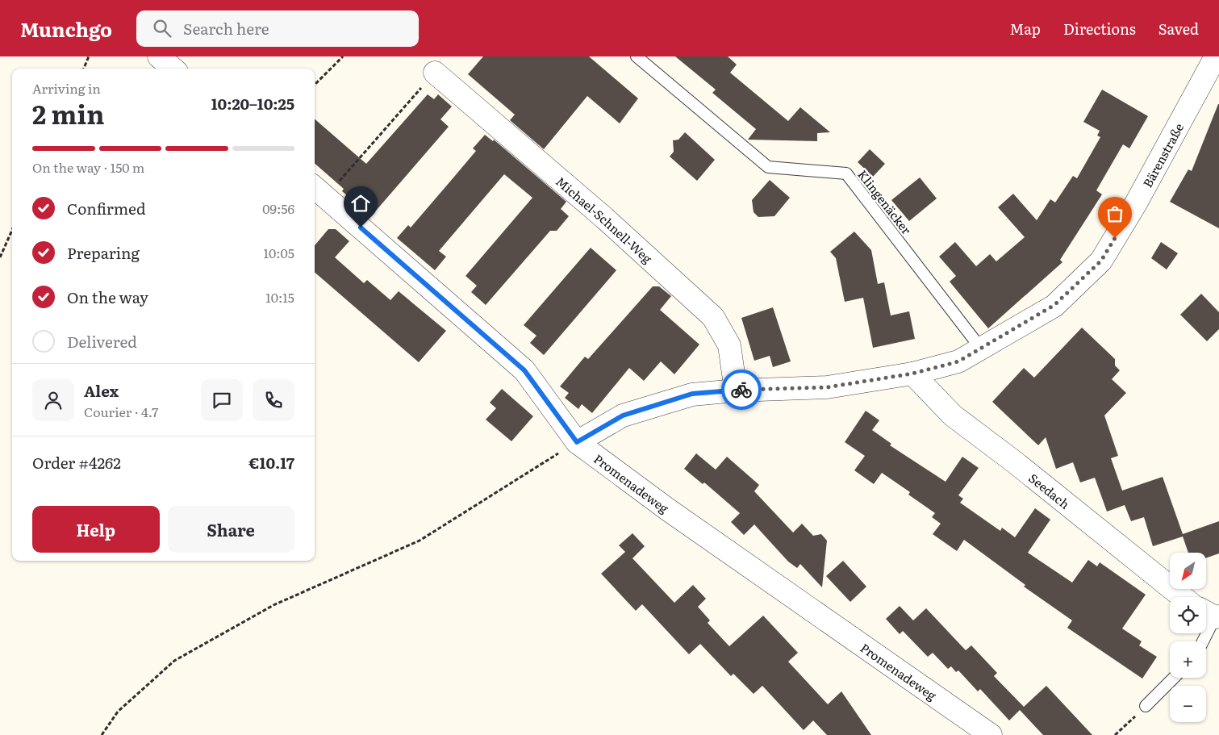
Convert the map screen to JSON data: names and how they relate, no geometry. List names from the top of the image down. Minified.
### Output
{"streets":{"street":["Bärenstraße","Michael-Schnell-Weg","Promenadeweg","Seedach"],"lane":["Klingenäcker"]},"crossings":[["Bärenstraße","Klingenäcker"],["Bärenstraße","Michael-Schnell-Weg"],["Bärenstraße","Promenadeweg"],["Bärenstraße","Seedach"]],"north":"bottom left","page":{"header":"Munchgo","search":"Search here","nav":["Map","Directions","Saved"],"heading":["2 min","Arriving in","10:20–10:25"],"panel":["Alex","Courier · 4.7","Order #4262","€10.17"],"bar":"On the way · 150 m","list":[["Confirmed","09:56"],["Preparing","10:05"],["On the way","10:15"],"Delivered"],"buttons":["Help","Share"],"map_buttons":["+","−"]}}
